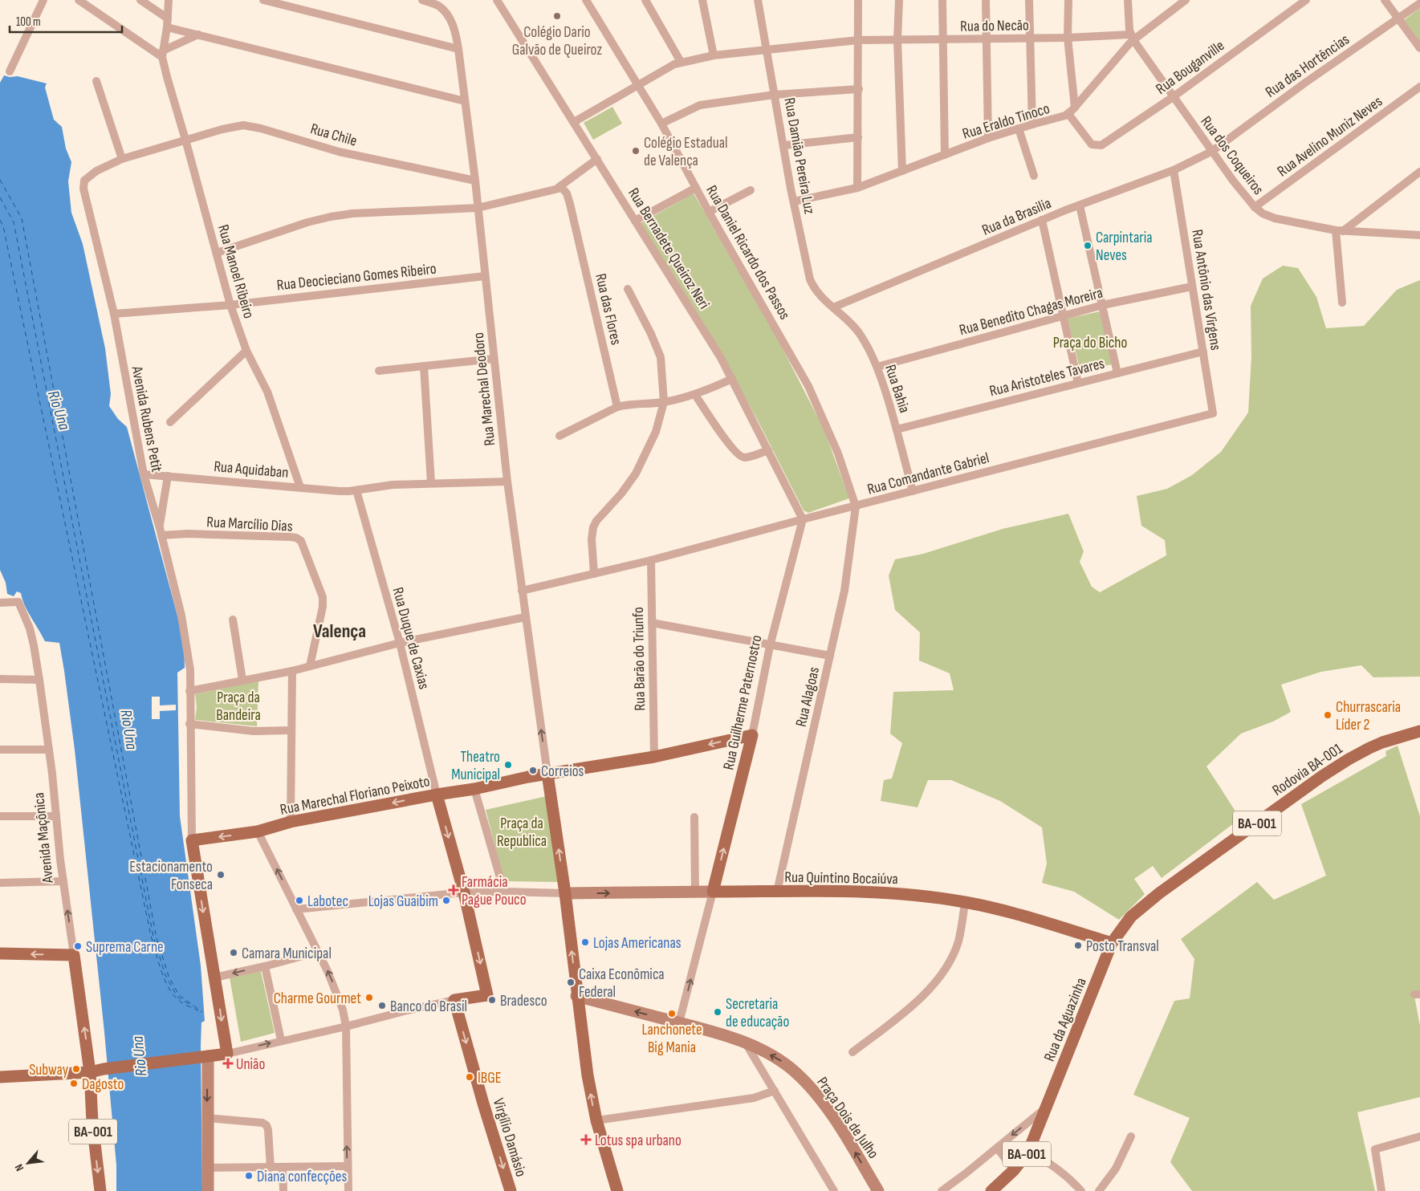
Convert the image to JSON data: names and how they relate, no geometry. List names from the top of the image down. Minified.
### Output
{"streets":{"main road":["Rua Guilherme Paternostro","Rodovia BA-001","Rua Marechal Floriano Peixoto","BA-001","Avenida Maçônica","Rua Quintino Bocaiúva","Rua da Aguazinha","Virgílio Damásio"],"street":["Rua do Necão","Rua das Hortências","Rua Bouganville","Rua Eraldo Tinoco","Rua Chile","Rua Avelino Muniz Neves","Rua dos Coqueiros","Rua Damião Pereira Luz","Rua da Brasilia","Rua Bernadete Queiroz Neri","Rua Daniel Ricardo dos Passos","Rua Manoel Ribeiro","Rua Deocieciano Gomes Ribeiro","Rua Antônio das Virgens","Rua das Flores","Rua Benedito Chagas Moreira","Rua Aristoteles Tavares","Rua Bahia","Rua Marechal Deodoro","Avenida Rubens Petit","Rua Aquidaban","Rua Comandante Gabriel","Rua Marcílio Dias","Rua Duque de Caxias","Rua Barão do Triunfo","Rua Alagoas","Praça Dois de Julho"]},"crossings":[["Rua do Necão","Rua Eraldo Tinoco"],["Rua do Necão","Rua dos Coqueiros"],["Rua do Necão","Rua Damião Pereira Luz"],["Rua do Necão","Rua Bernadete Queiroz Neri"],["Rua do Necão","Rua Daniel Ricardo dos Passos"],["Rua das Hortências","Rua dos Coqueiros"],["Rua das Hortências","Rua da Brasilia"],["Rua Bouganville","Rua Eraldo Tinoco"],["Rua Bouganville","Rua dos Coqueiros"],["Rua Eraldo Tinoco","Rua dos Coqueiros"],["Rua Eraldo Tinoco","Rua Damião Pereira Luz"],["Rua Chile","Rua Manoel Ribeiro"],["Rua Chile","Rua Marechal Deodoro"],["Rua Chile","Avenida Rubens Petit"],["Rua Avelino Muniz Neves","Rua dos Coqueiros"],["Rua dos Coqueiros","Rua da Brasilia"],["Rua Damião Pereira Luz","Rua da Brasilia"],["Rua Damião Pereira Luz","Rua Bahia"],["Rua da Brasilia","Rua Antônio das Virgens"],["Rua da Brasilia","Rua Bahia"],["Rua Bernadete Queiroz Neri","Rua Comandante Gabriel"],["Rua Bernadete Queiroz Neri","Rua Guilherme Paternostro"],["Rua Daniel Ricardo dos Passos","Rua Comandante Gabriel"],["Rua Daniel Ricardo dos Passos","Rua Alagoas"],["Rua Manoel Ribeiro","Rua Deocieciano Gomes Ribeiro"],["Rua Manoel Ribeiro","Rua Aquidaban"],["Rua Deocieciano Gomes Ribeiro","Rua Marechal Deodoro"],["Rua Deocieciano Gomes Ribeiro","Avenida Rubens Petit"],["Rua Antônio das Virgens","Rua Benedito Chagas Moreira"],["Rua Antônio das Virgens","Rua Aristoteles Tavares"],["Rua Antônio das Virgens","Rua Comandante Gabriel"],["Rua Benedito Chagas Moreira","Rua Bahia"],["Rua Aristoteles Tavares","Rua Bahia"],["Rua Bahia","Rua Comandante Gabriel"],["Rua Marechal Deodoro","Rua Aquidaban"],["Rua Marechal Deodoro","Rua Comandante Gabriel"],["Rua Marechal Deodoro","Rua Marechal Floriano Peixoto"],["Avenida Rubens Petit","Rua Aquidaban"],["Avenida Rubens Petit","Rua Marcílio Dias"],["Rua Aquidaban","Rua Duque de Caxias"],["Rua Comandante Gabriel","Rua Barão do Triunfo"],["Rua Comandante Gabriel","Rua Alagoas"],["Rua Comandante Gabriel","Rua Guilherme Paternostro"],["Rua Duque de Caxias","Rua Marechal Floriano Peixoto"],["Rua Barão do Triunfo","Rua Marechal Floriano Peixoto"],["Rua Alagoas","Rua Quintino Bocaiúva"],["Rua Guilherme Paternostro","Rua Marechal Floriano Peixoto"],["Rua Guilherme Paternostro","Rua Quintino Bocaiúva"],["Rodovia BA-001","Rua Quintino Bocaiúva"],["Rodovia BA-001","Rua da Aguazinha"],["BA-001","Avenida Maçônica"],["BA-001","Rua da Aguazinha"],["Rua Quintino Bocaiúva","Rua da Aguazinha"]],"one_way":["Rua Marechal Floriano Peixoto","Avenida Maçônica"],"districts":["Valença"],"water":["Rio Una"],"parks":["Praça do Bicho","Praça da Bandeira","Praça da Republica"],"places":{"other":["Colégio Dario Galvão de Queiroz","Colégio Estadual de Valença","Carpintaria Neves","Churrascaria Líder 2","Theatro Municipal","Correios","Estacionamento Fonseca","Labotec","Lojas Guaibim","Lojas Americanas","Posto Transval","Suprema Carne","Camara Municipal","Caixa Econômica Federal","Charme Gourmet","Bradesco","Banco do Brasil","Secretaria de educação","Lanchonete Big Mania","Subway","IBGE","Dagosto","Diana confecções"],"health":["Farmácia Pague Pouco","União","Lotus spa urbano"]},"scale_bar":"100 m","north":"bottom left"}
